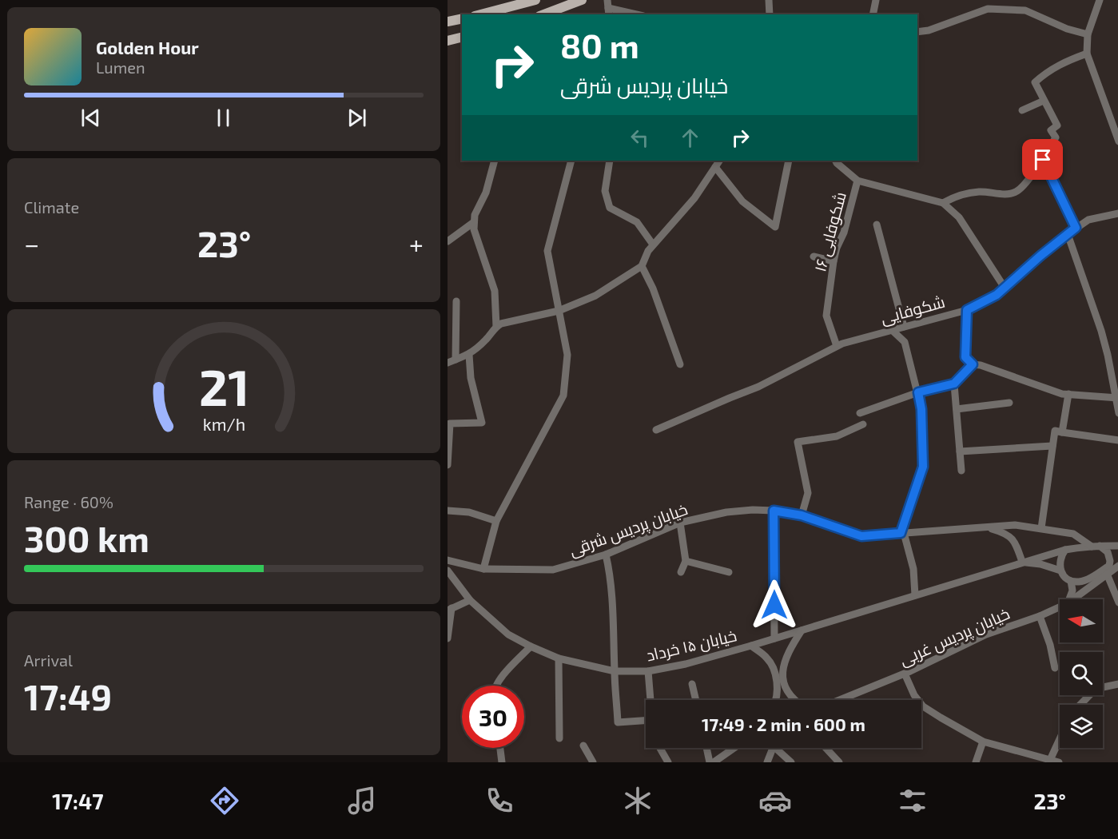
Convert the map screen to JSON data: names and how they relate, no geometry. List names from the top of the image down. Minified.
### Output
{"streets":{"street":["شکوفایی ۱۶","شکوفایی","خیابان پردیس شرقی","خیابان پردیس غربی","خیابان ۱۵ خرداد"]},"crossings":[["شکوفایی ۱۶","شکوفایی"],["خیابان پردیس شرقی","خیابان پردیس غربی"],["خیابان پردیس شرقی","خیابان ۱۵ خرداد"],["خیابان پردیس غربی","خیابان ۱۵ خرداد"]],"north":"left","page":{"turn":["80 m","خیابان پردیس شرقی"],"song":["Golden Hour","Lumen"],"tile":["Climate",["Range · 60%","300 km"],["Arrival","17:49"]],"heat":["−","23°","+"],"limit":"30","trip":"17:49 · 2 min · 600 m","tabs":["17:47","23°"],"gauge":["21","km/h"]}}
